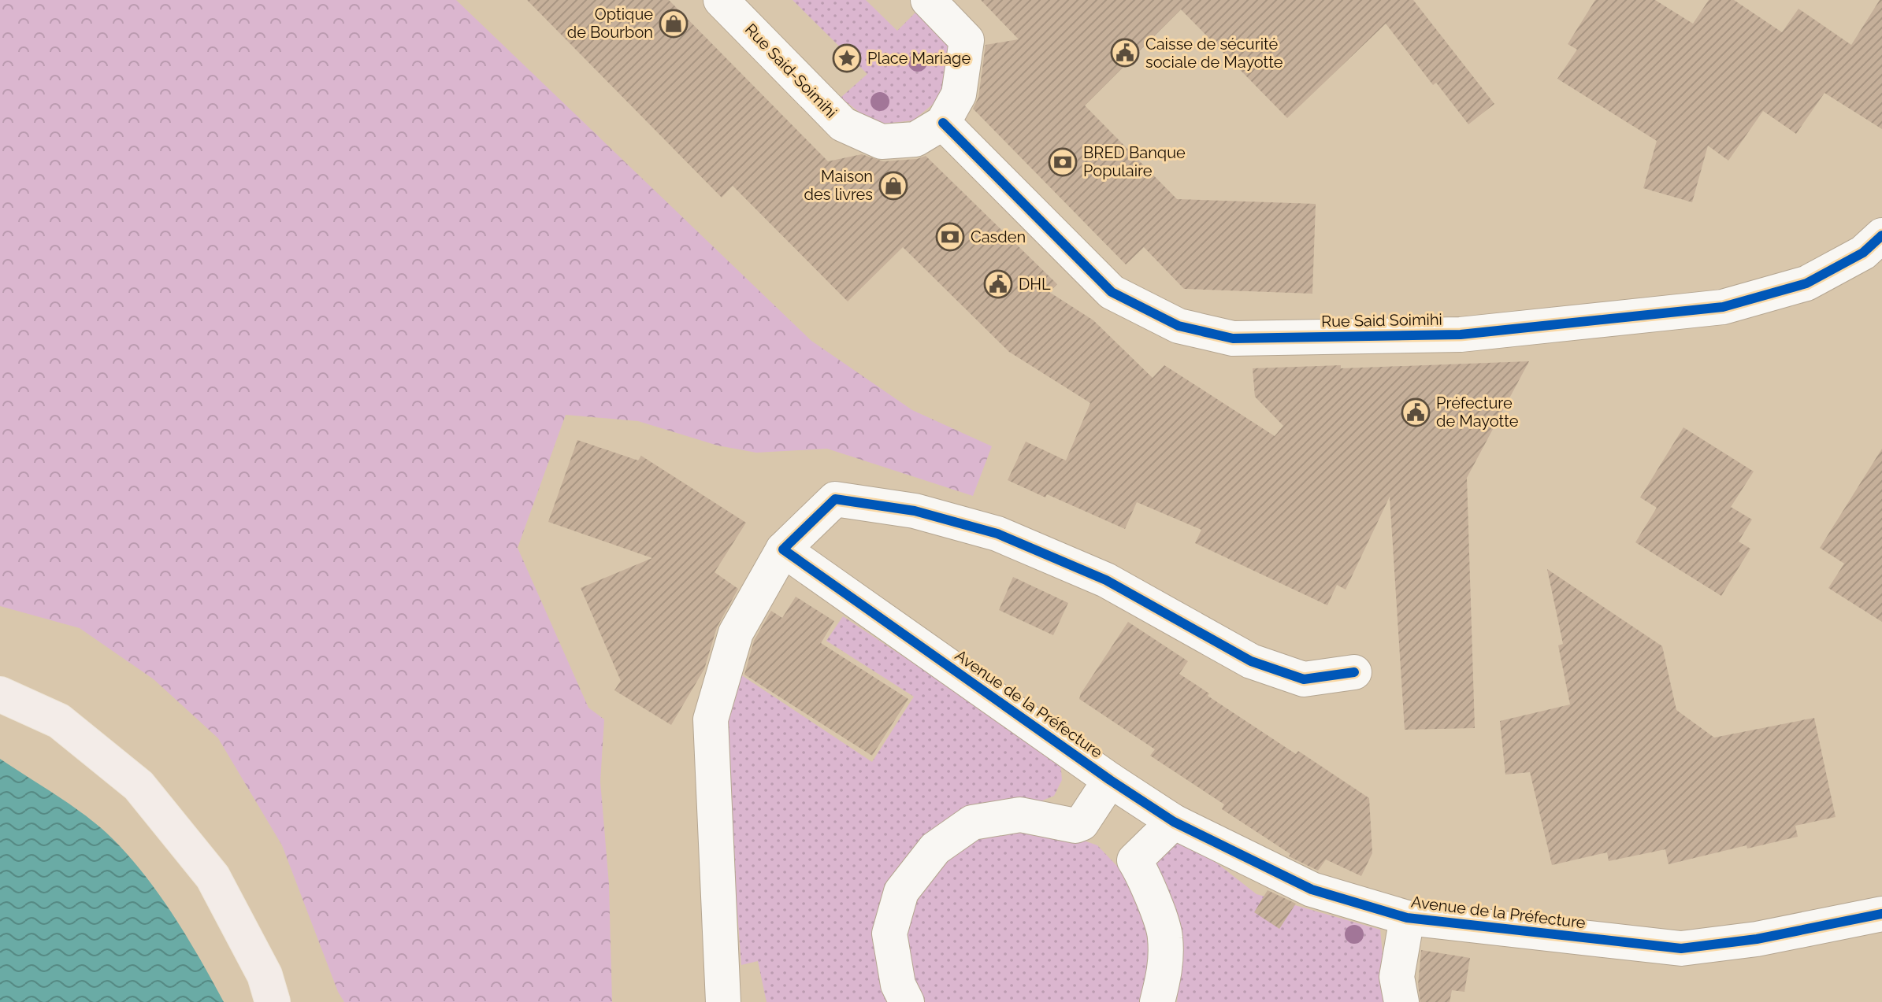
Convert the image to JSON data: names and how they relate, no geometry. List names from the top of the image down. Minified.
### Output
{"streets":{"street":["Rue Said-Soimihi","Rue Said Soimihi","Avenue de la Préfecture"]},"crossings":[["Rue Said-Soimihi","Rue Said Soimihi"]],"places":{"shop":["Optique de Bourbon","Maison des livres"],"public building":["Caisse de sécurité sociale de Mayotte","DHL","Préfecture de Mayotte"],"place":["Place Mariage"],"bank":["BRED Banque Populaire","Casden"]}}
